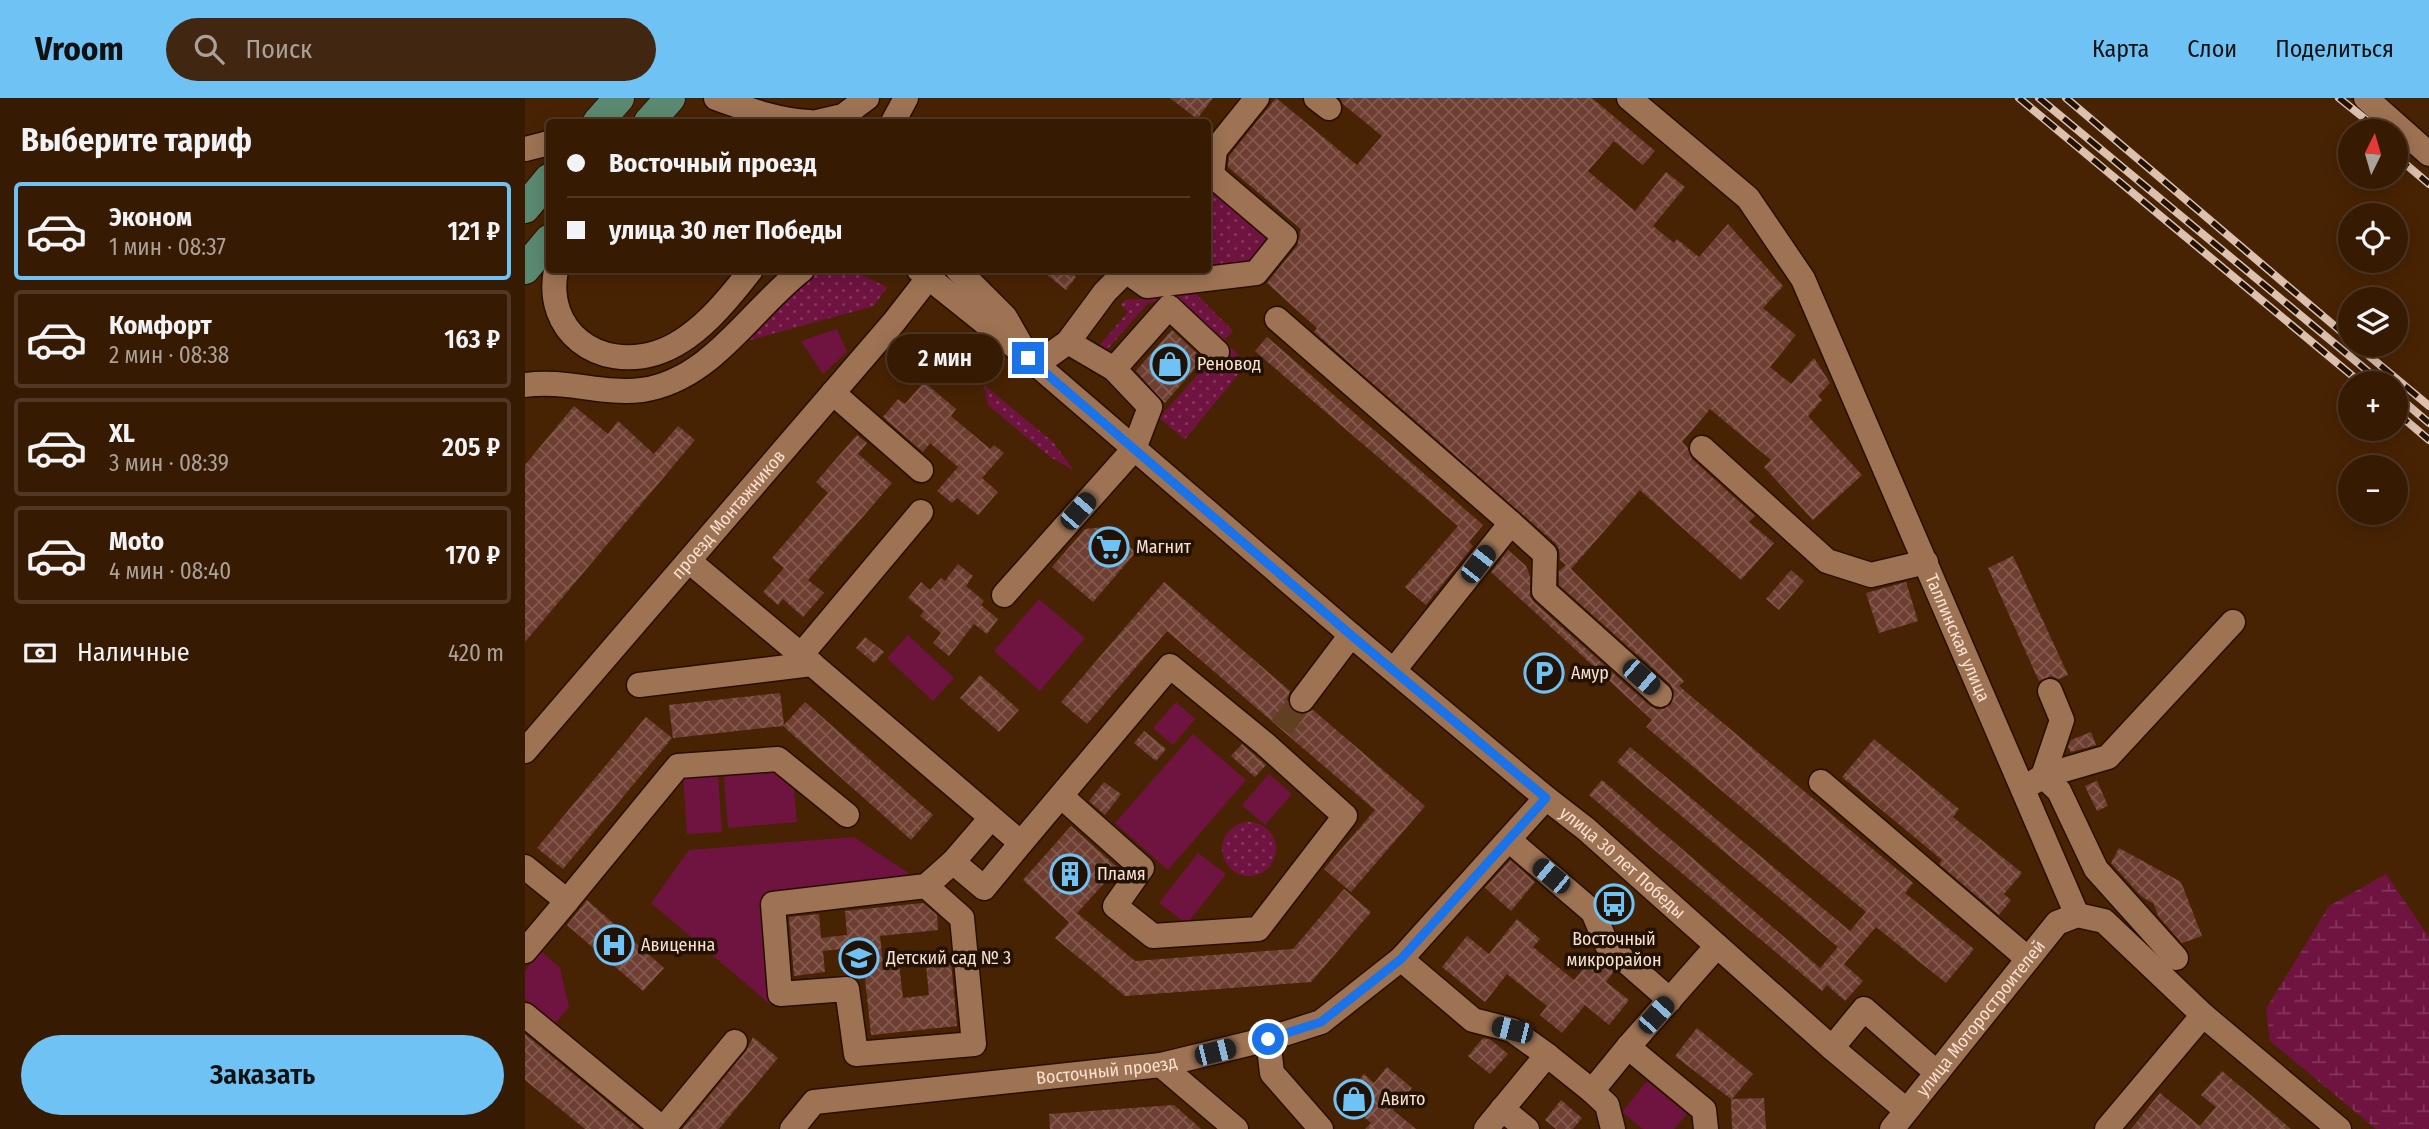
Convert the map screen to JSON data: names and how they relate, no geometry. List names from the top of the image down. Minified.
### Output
{"streets":{"street":["проезд Монтажников","Таллинская улица","улица 30 лет Победы","улица Моторостроителей","Восточный проезд"]},"crossings":[["проезд Монтажников","улица 30 лет Победы"],["Таллинская улица","улица Моторостроителей"],["улица 30 лет Победы","улица Моторостроителей"],["улица 30 лет Победы","Восточный проезд"]],"places":{"shop":["Реновод","Авито"],"supermarket":["Магнит"],"parking":["Амур"],"building":["Пламя"],"bus stop":["Восточный микрорайон"],"hospital":["Авиценна"],"school or university":["Детский сад № 3"]},"north":"top","page":{"header":"Vroom","search":"Поиск","nav":["Карта","Слои","Поделиться"],"heading":"Выберите тариф","map_buttons":["+","−"],"banner":["Восточный проезд","улица 30 лет Победы"],"list":[{"name":"Эконом","note":"1 мин · 08:37","value":"121 ₽"},{"name":"Комфорт","note":"2 мин · 08:38","value":"163 ₽"},{"name":"XL","note":"3 мин · 08:39","value":"205 ₽"},{"name":"Moto","note":"4 мин · 08:40","value":"170 ₽"}],"bubble":"2 мин","pay":["Наличные","420 m"],"buttons":"Заказать"}}
